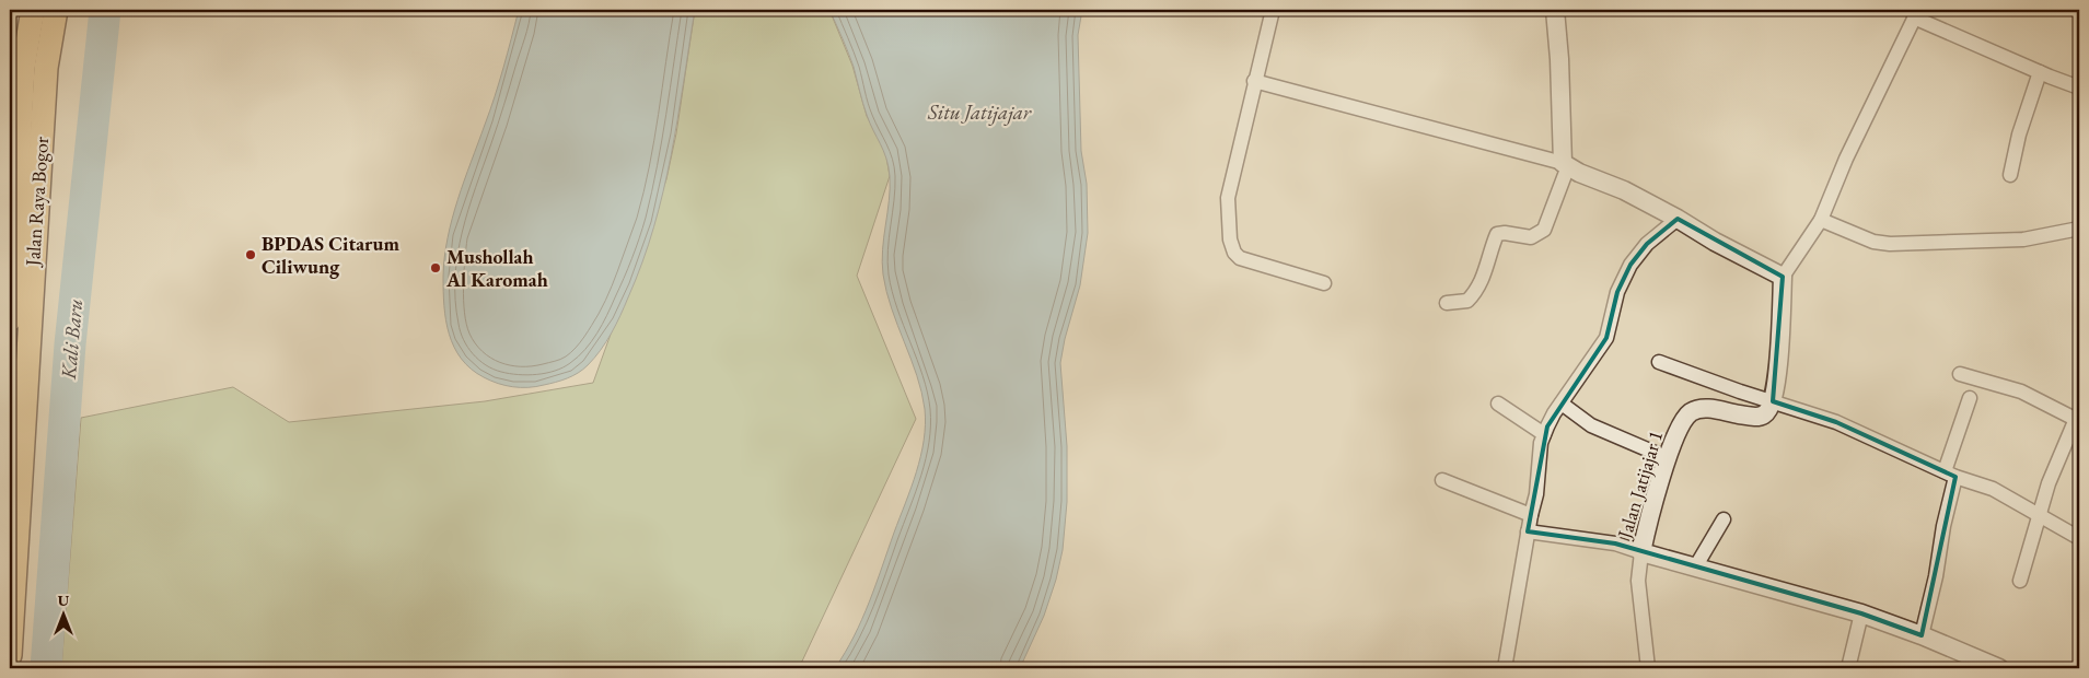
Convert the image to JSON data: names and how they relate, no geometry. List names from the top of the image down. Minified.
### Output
{"streets":{"highway":["Jalan Raya Bogor"],"street":["Jalan Jatijajar 1"]},"water":["Situ Jatijajar","Kali Baru"],"places":["BPDAS Citarum Ciliwung","Mushollah Al Karomah"],"north":"top"}
